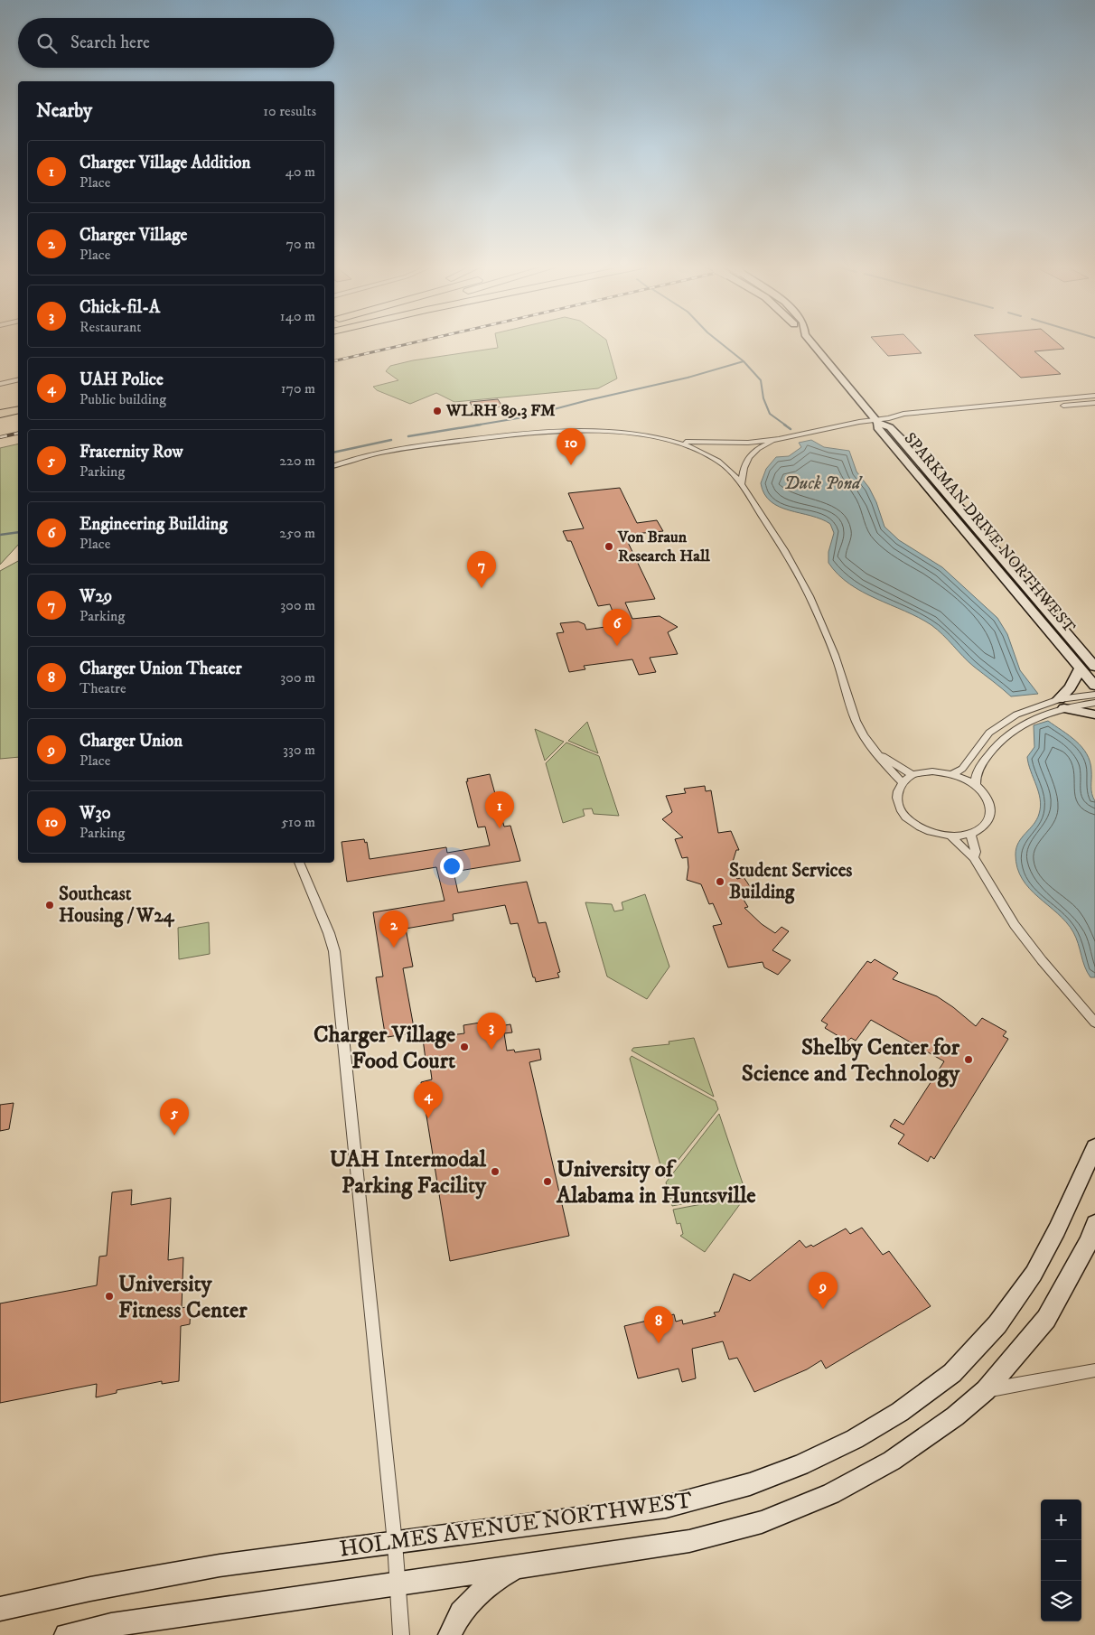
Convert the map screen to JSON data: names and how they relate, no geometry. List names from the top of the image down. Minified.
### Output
{"streets":{"main road":["SPARKMAN DRIVE NORTHWEST","HOLMES AVENUE NORTHWEST"]},"water":["Duck Pond"],"places":["WLRH 89.3 FM","Von Braun Research Hall","Student Services Building","Southeast Housing / W24","Charger Village Food Court","Shelby Center for Science and Technology","UAH Intermodal Parking Facility","University of Alabama in Huntsville","University Fitness Center"],"page":{"search":"Search here","heading":["Nearby","10 results"],"list":[{"mark":"1","name":"Charger Village Addition","note":"Place","value":"40 m"},{"mark":"2","name":"Charger Village","note":"Place","value":"70 m"},{"mark":"3","name":"Chick-fil-A","note":"Restaurant","value":"140 m"},{"mark":"4","name":"UAH Police","note":"Public building","value":"170 m"},{"mark":"5","name":"Fraternity Row","note":"Parking","value":"220 m"},{"mark":"6","name":"Engineering Building","note":"Place","value":"250 m"},{"mark":"7","name":"W29","note":"Parking","value":"300 m"},{"mark":"8","name":"Charger Union Theater","note":"Theatre","value":"300 m"},{"mark":"9","name":"Charger Union","note":"Place","value":"330 m"},{"mark":"10","name":"W30","note":"Parking","value":"510 m"}],"pins":["10","7","6","1","2","3","4","5","9","8"],"map_buttons":["+","−"]}}
